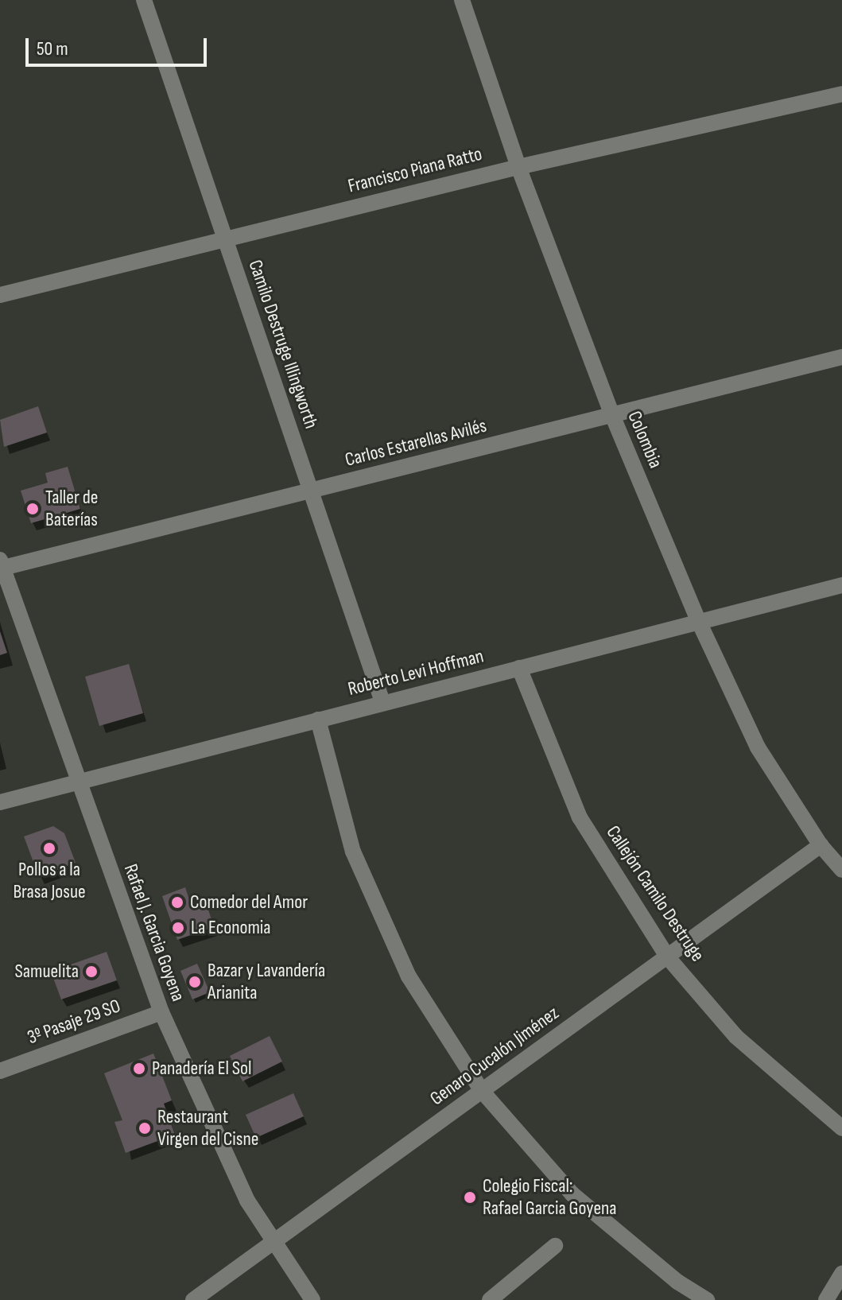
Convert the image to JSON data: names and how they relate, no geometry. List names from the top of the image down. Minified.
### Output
{"streets":{"street":["Francisco Piana Ratto","Camilo Destruge Illingworth","Colombia","Carlos Estarellas Avilés","Roberto Levi Hoffman","Callejón Camilo Destruge","Rafael J. Garcia Goyena","3º Pasaje 29 SO","Genaro Cucalón Jiménez"]},"crossings":[["Francisco Piana Ratto","Camilo Destruge Illingworth"],["Francisco Piana Ratto","Colombia"],["Camilo Destruge Illingworth","Carlos Estarellas Avilés"],["Camilo Destruge Illingworth","Roberto Levi Hoffman"],["Colombia","Carlos Estarellas Avilés"],["Colombia","Roberto Levi Hoffman"],["Colombia","Genaro Cucalón Jiménez"],["Carlos Estarellas Avilés","Rafael J. Garcia Goyena"],["Roberto Levi Hoffman","Callejón Camilo Destruge"],["Roberto Levi Hoffman","Rafael J. Garcia Goyena"],["Callejón Camilo Destruge","Genaro Cucalón Jiménez"],["Rafael J. Garcia Goyena","3º Pasaje 29 SO"],["Rafael J. Garcia Goyena","Genaro Cucalón Jiménez"]],"places":["Taller de Baterías","Pollos a la Brasa Josue","Comedor del Amor","La Economia","Samuelita","Bazar y Lavandería Arianita","Panadería El Sol","Restaurant Virgen del Cisne","Colegio Fiscal: Rafael Garcia Goyena"],"scale_bar":"50 m"}
